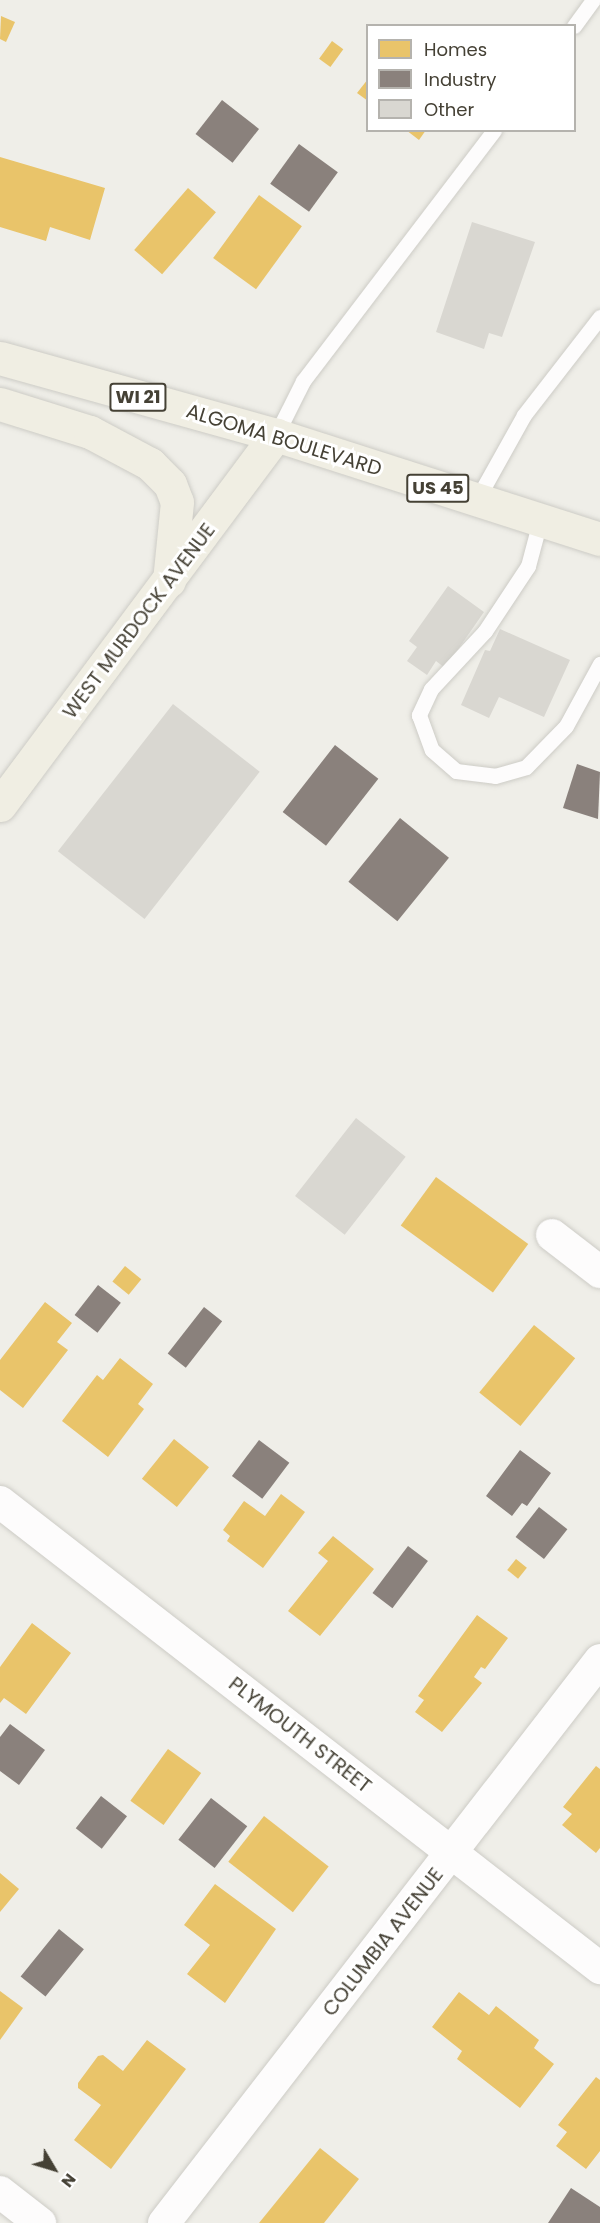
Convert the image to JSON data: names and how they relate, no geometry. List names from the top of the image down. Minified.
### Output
{"streets":{"main road":["WI 21","ALGOMA BOULEVARD","US 45","WEST MURDOCK AVENUE"],"street":["PLYMOUTH STREET","COLUMBIA AVENUE"]},"crossings":[["ALGOMA BOULEVARD","WEST MURDOCK AVENUE"],["PLYMOUTH STREET","COLUMBIA AVENUE"]],"legend":["Homes","Industry","Other"],"north":"bottom right"}
